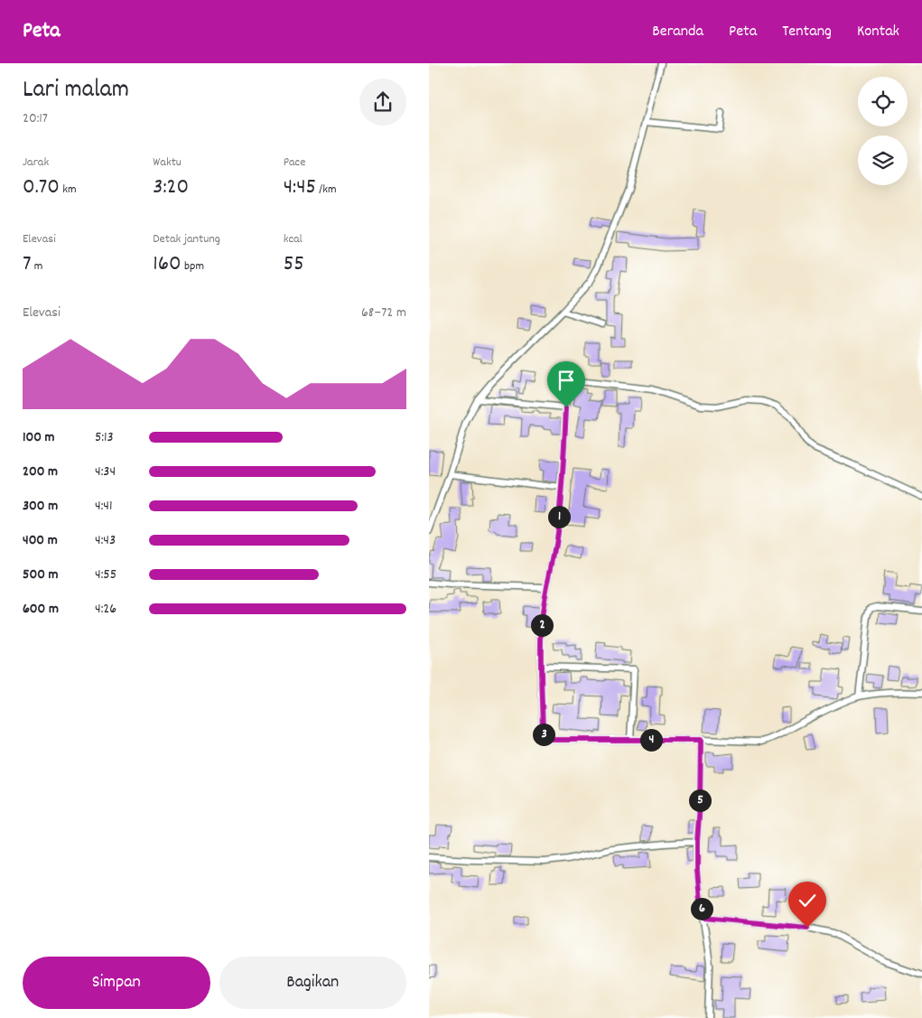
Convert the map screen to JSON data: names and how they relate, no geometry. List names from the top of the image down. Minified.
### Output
{"page":{"header":"Peta","nav":["Beranda","Peta","Tentang","Kontak"],"heading":["Lari malam","20:17"],"stats":[["Jarak","0.70 km"],["Waktu","3:20"],["Pace","4:45 /km"],["Elevasi","7 m"],["Detak jantung","160 bpm"],["kcal","55"]],"chart":["Elevasi","68–72 m"],"list":[{"name":"100 m","note":"5:13"},{"name":"200 m","note":"4:34"},{"name":"300 m","note":"4:41"},{"name":"400 m","note":"4:43"},{"name":"500 m","note":"4:55"},{"name":"600 m","note":"4:26"}],"pins":["1","2","3","4","5","6"],"buttons":["Simpan","Bagikan"]}}
